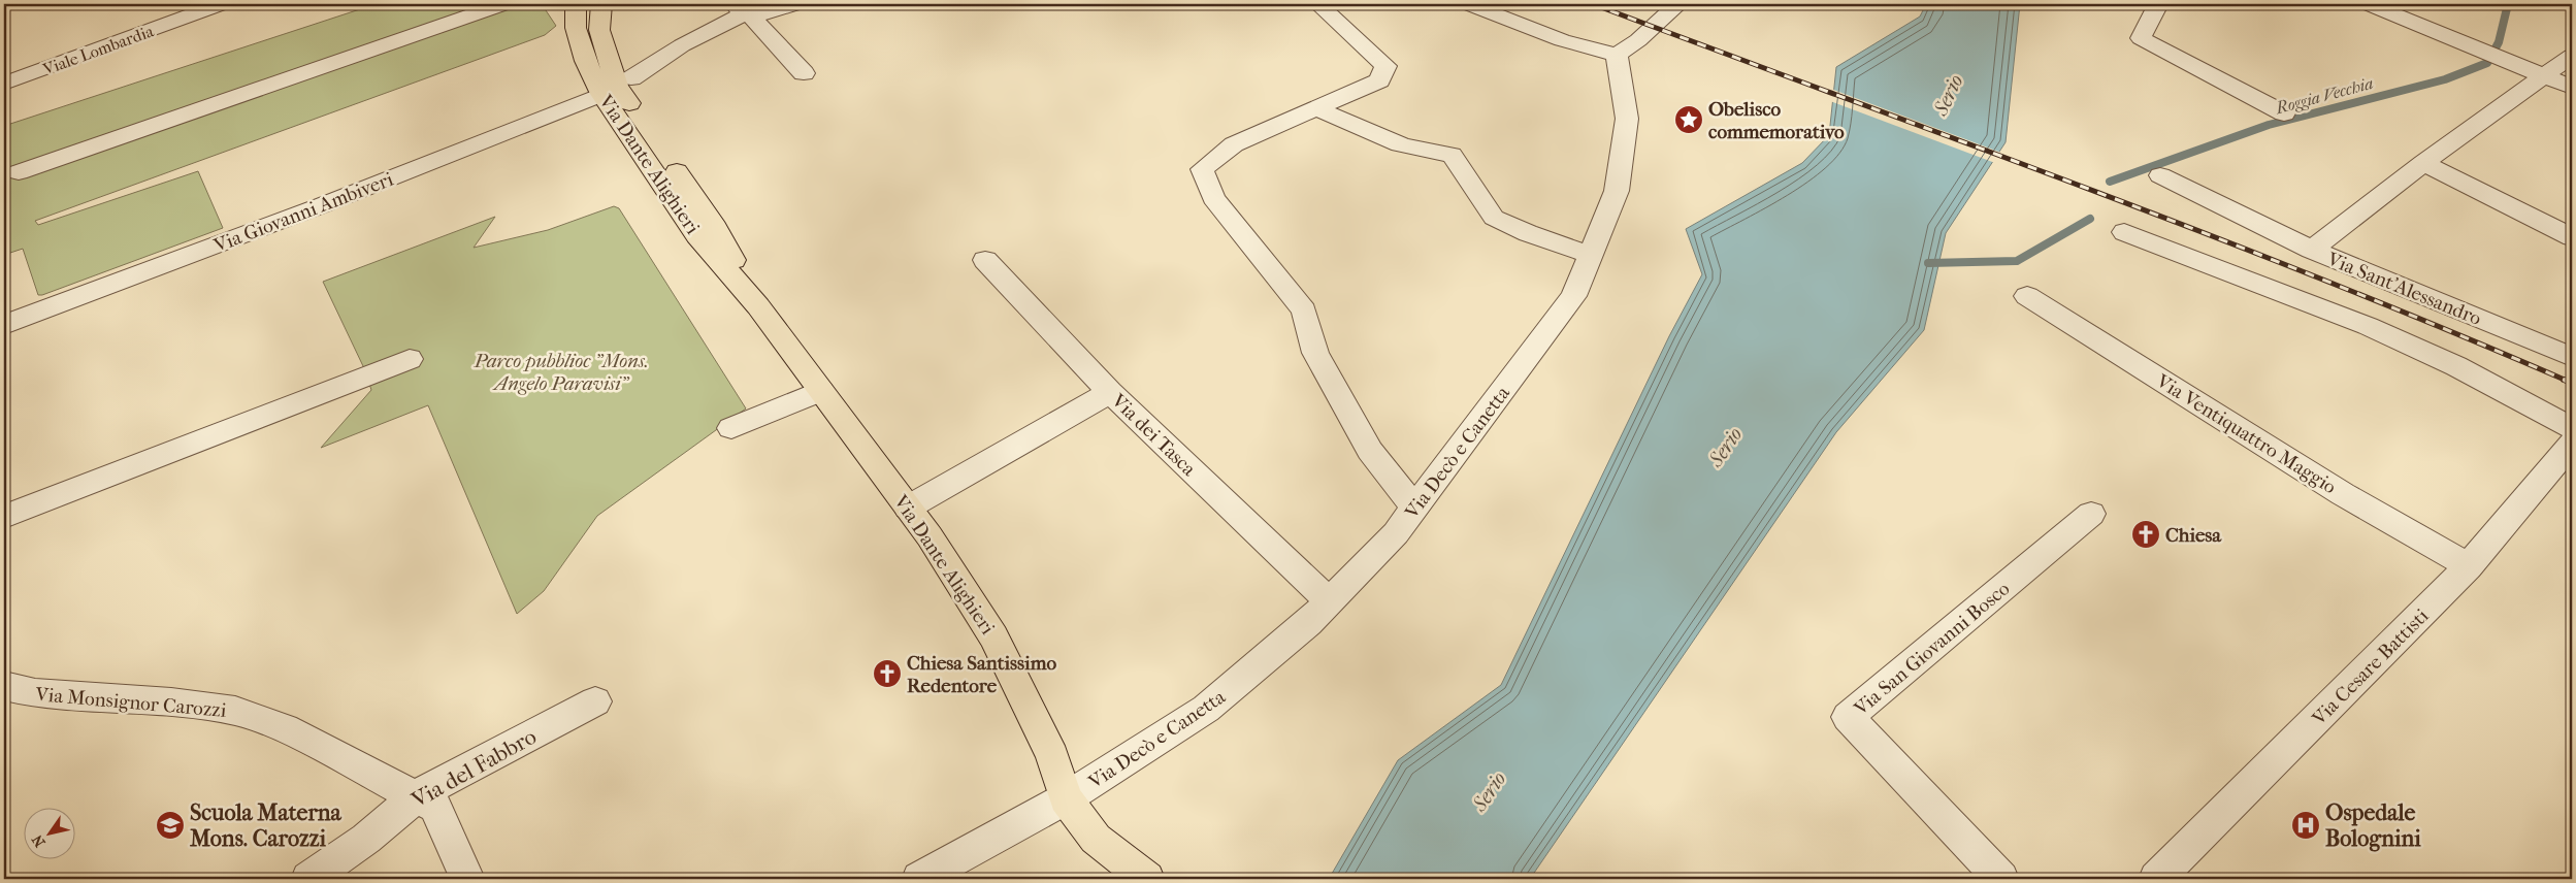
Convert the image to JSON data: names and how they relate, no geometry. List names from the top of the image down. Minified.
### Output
{"streets":{"main road":["Via Dante Alighieri"],"street":["Viale Lombardia","Via Giovanni Ambiveri","Via Sant'Alessandro","Via Ventiquattro Maggio","Via dei Tasca","Via Decò e Canetta","Via San Giovanni Bosco","Via Cesare Battisti","Via Monsignor Carozzi","Via del Fabbro"]},"crossings":[["Via Dante Alighieri","Via Giovanni Ambiveri"],["Via Dante Alighieri","Via Decò e Canetta"],["Via Ventiquattro Maggio","Via Cesare Battisti"],["Via dei Tasca","Via Decò e Canetta"],["Via Monsignor Carozzi","Via del Fabbro"]],"water":["Serio","Roggia Vecchia"],"parks":["Parco pubblioc \"Mons. Angelo Paravisi\""],"places":{"place":["Obelisco commemorativo"],"church":["Chiesa","Chiesa Santissimo Redentore"],"school or university":["Scuola Materna Mons. Carozzi"],"hospital":["Ospedale Bolognini"]},"north":"bottom left"}
